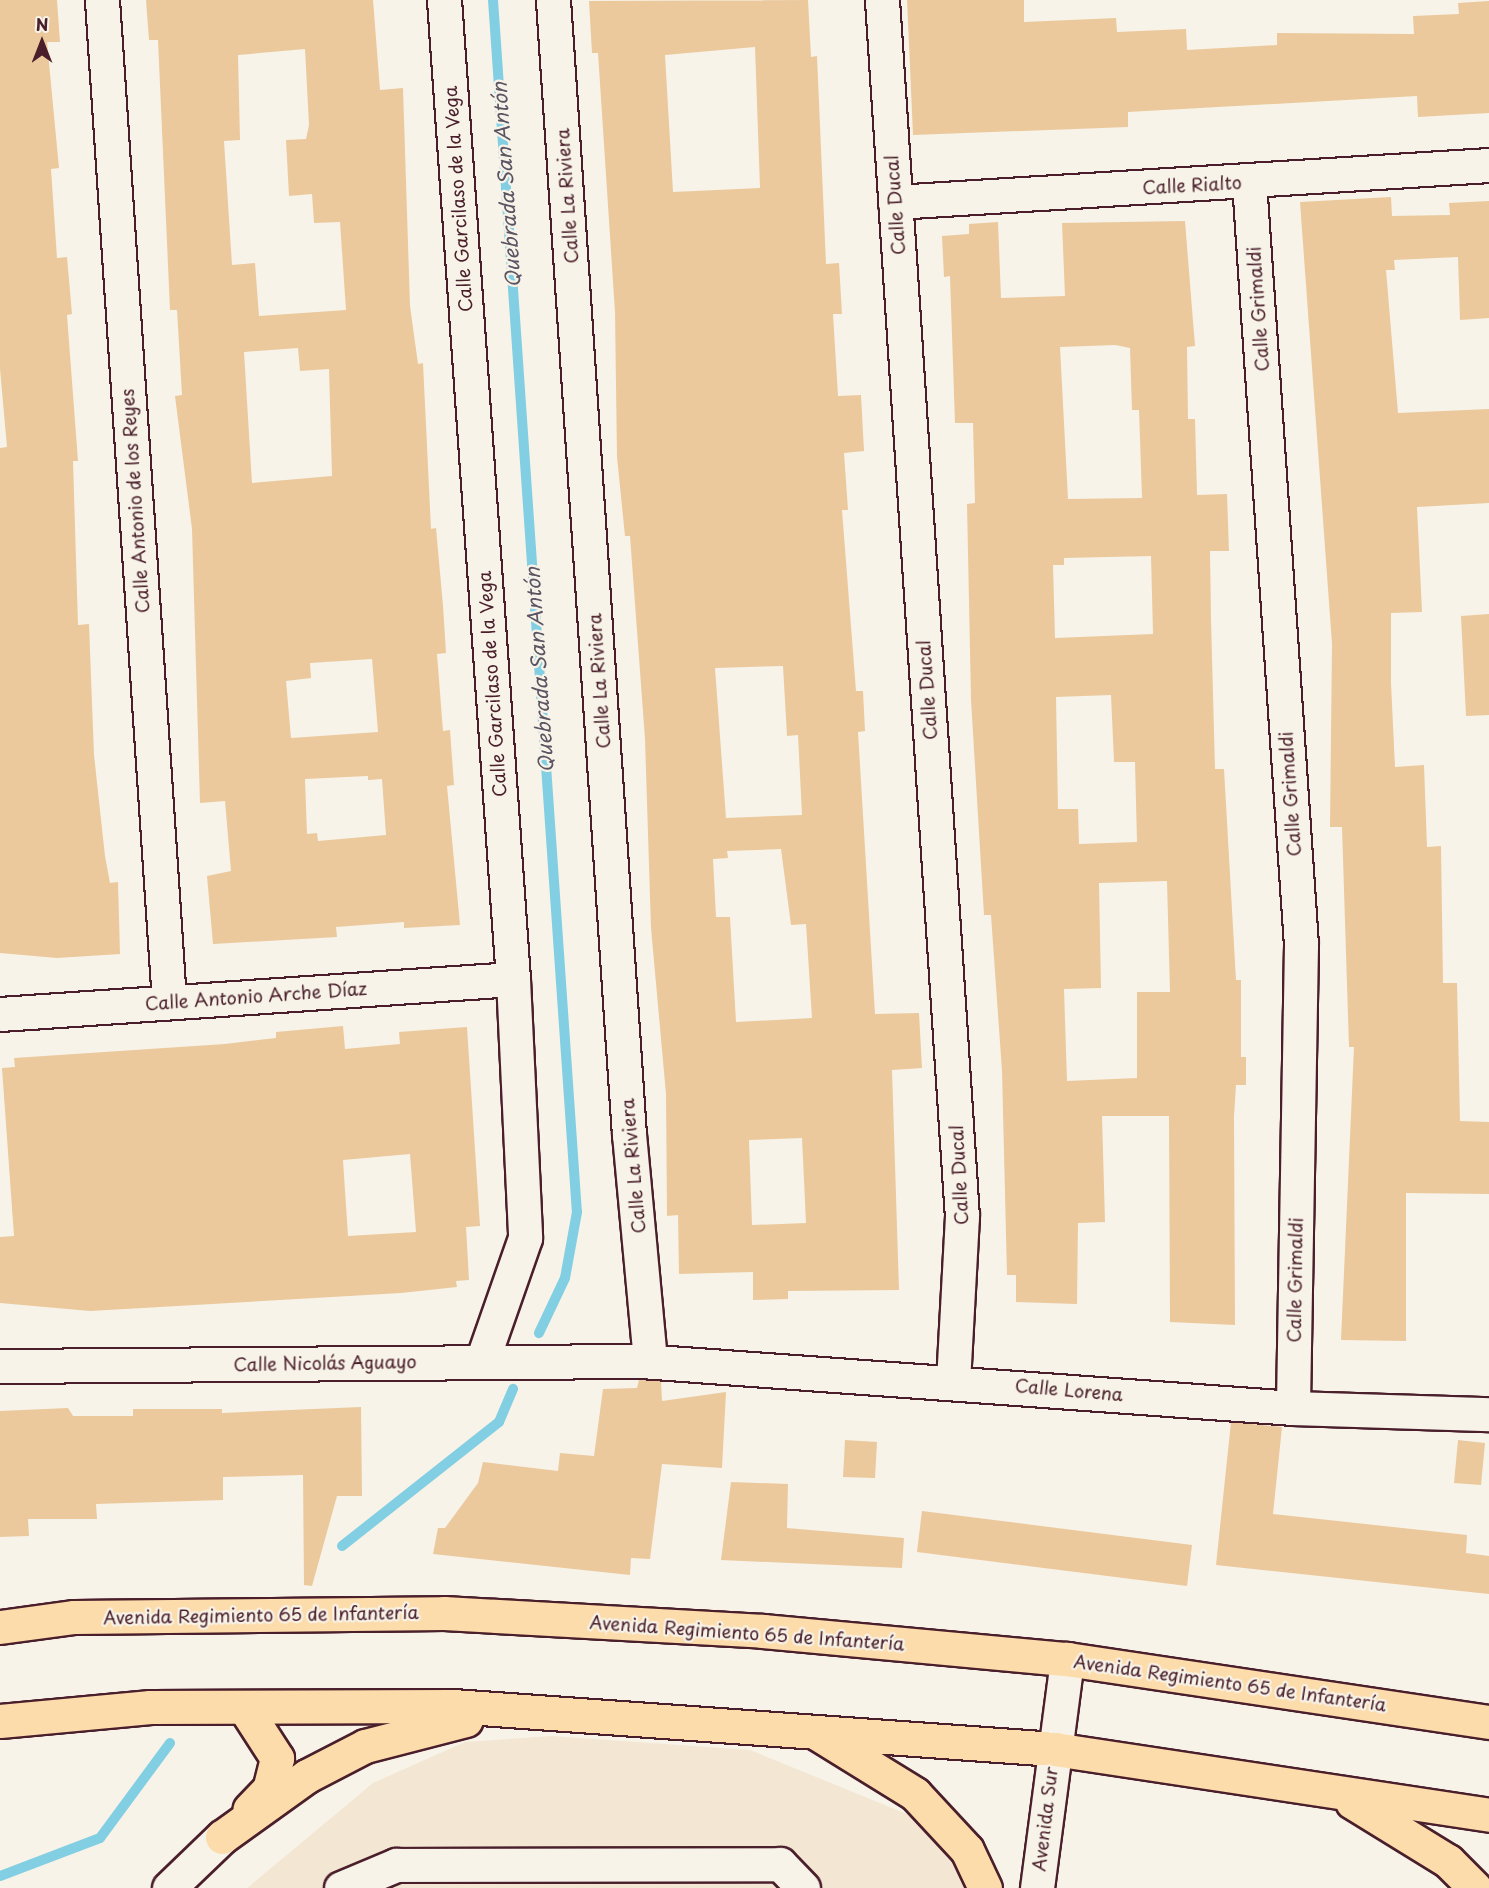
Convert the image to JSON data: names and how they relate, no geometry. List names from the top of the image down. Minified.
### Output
{"streets":{"highway":["Avenida Regimiento 65 de Infantería"],"street":["Calle Rialto","Calle La Riviera","Calle Garcilaso de la Vega","Calle Ducal","Calle Grimaldi","Calle Antonio de los Reyes","Calle Antonio Arche Díaz","Calle Nicolás Aguayo","Calle Lorena","Avenida Sur"]},"crossings":[["Calle Rialto","Calle Ducal"],["Calle Rialto","Calle Grimaldi"],["Calle La Riviera","Calle Nicolás Aguayo"],["Calle La Riviera","Calle Lorena"],["Calle Garcilaso de la Vega","Calle Antonio Arche Díaz"],["Calle Garcilaso de la Vega","Calle Nicolás Aguayo"],["Calle Ducal","Calle Lorena"],["Calle Grimaldi","Calle Lorena"],["Calle Antonio de los Reyes","Calle Antonio Arche Díaz"],["Calle Nicolás Aguayo","Calle Lorena"],["Avenida Regimiento 65 de Infantería","Avenida Sur"]],"water":["Quebrada San Antón"],"north":"top"}
